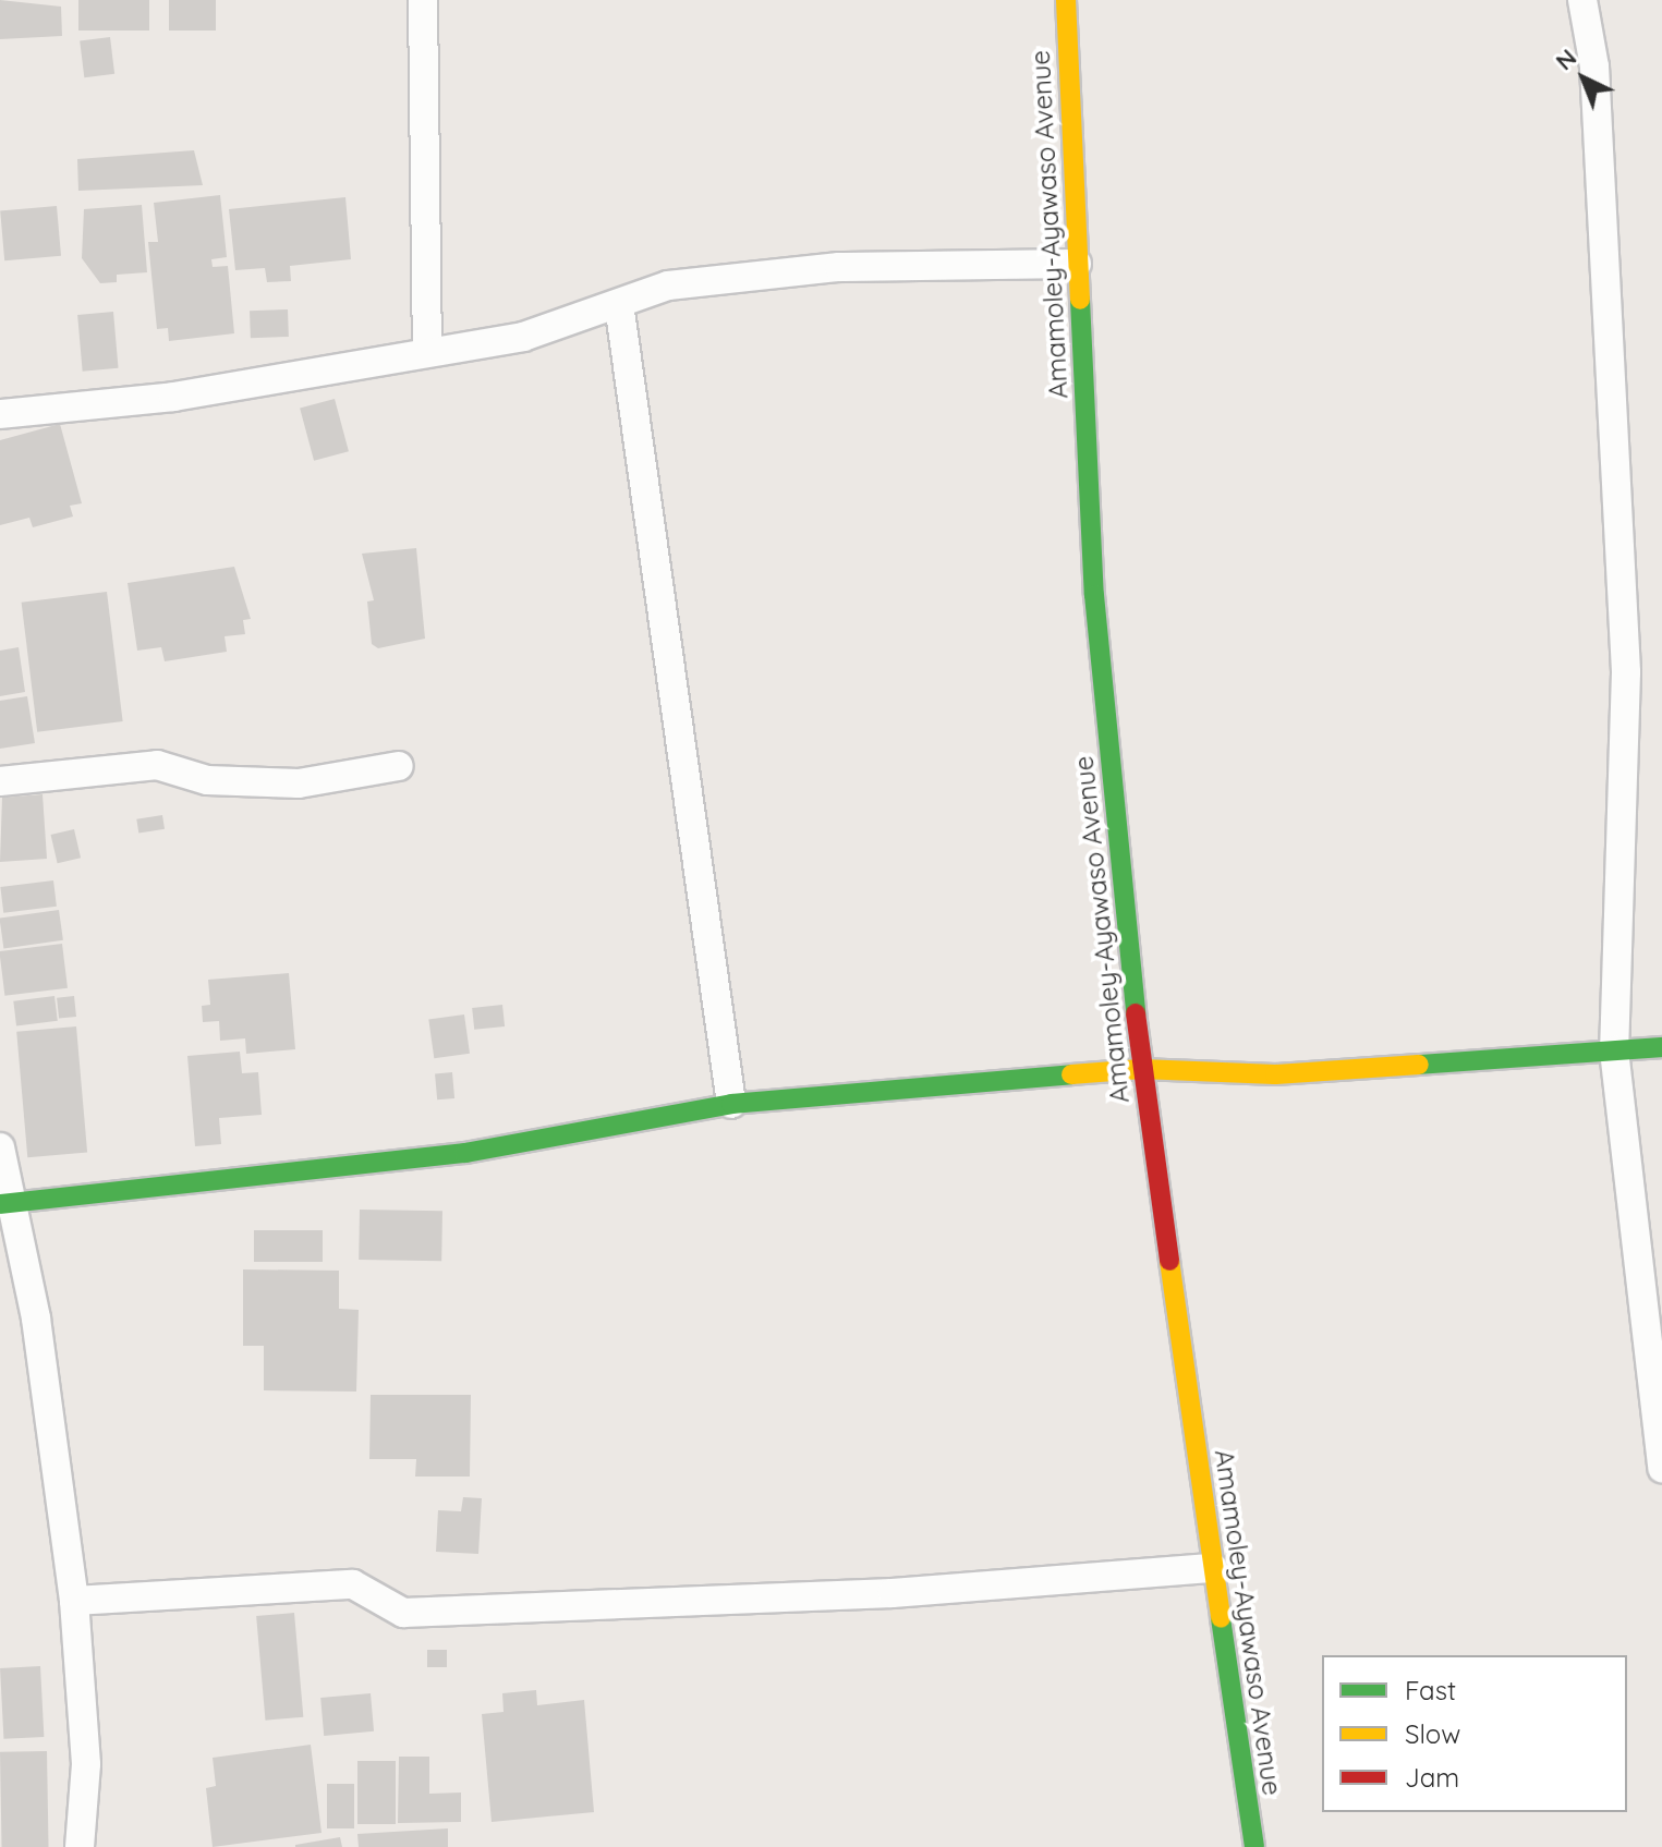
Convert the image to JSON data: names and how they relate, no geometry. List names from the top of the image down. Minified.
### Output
{"streets":{"street":["Amamoley-Ayawaso Avenue"]},"legend":["Fast","Slow","Jam"],"north":"top left"}
